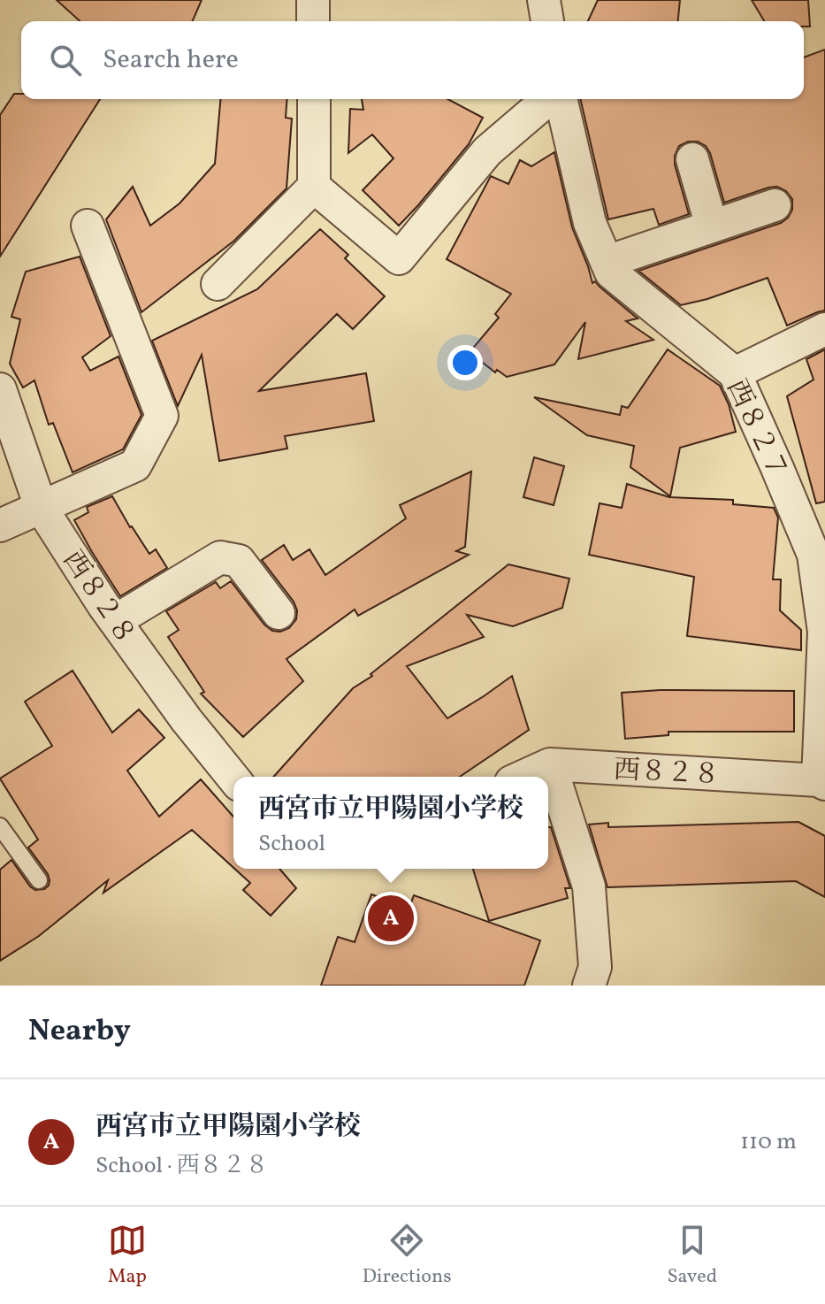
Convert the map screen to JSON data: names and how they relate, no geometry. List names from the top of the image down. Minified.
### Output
{"streets":{"street":["西８２７","西８２８"]},"crossings":[["西８２７","西８２８"]],"page":{"search":"Search here","popup":["西宮市立甲陽園小学校","School"],"pins":"A","heading":"Nearby","list":[{"mark":"A","name":"西宮市立甲陽園小学校","note":"School · 西８２８","value":"110 m"}],"nav":["Map","Directions","Saved"]}}
